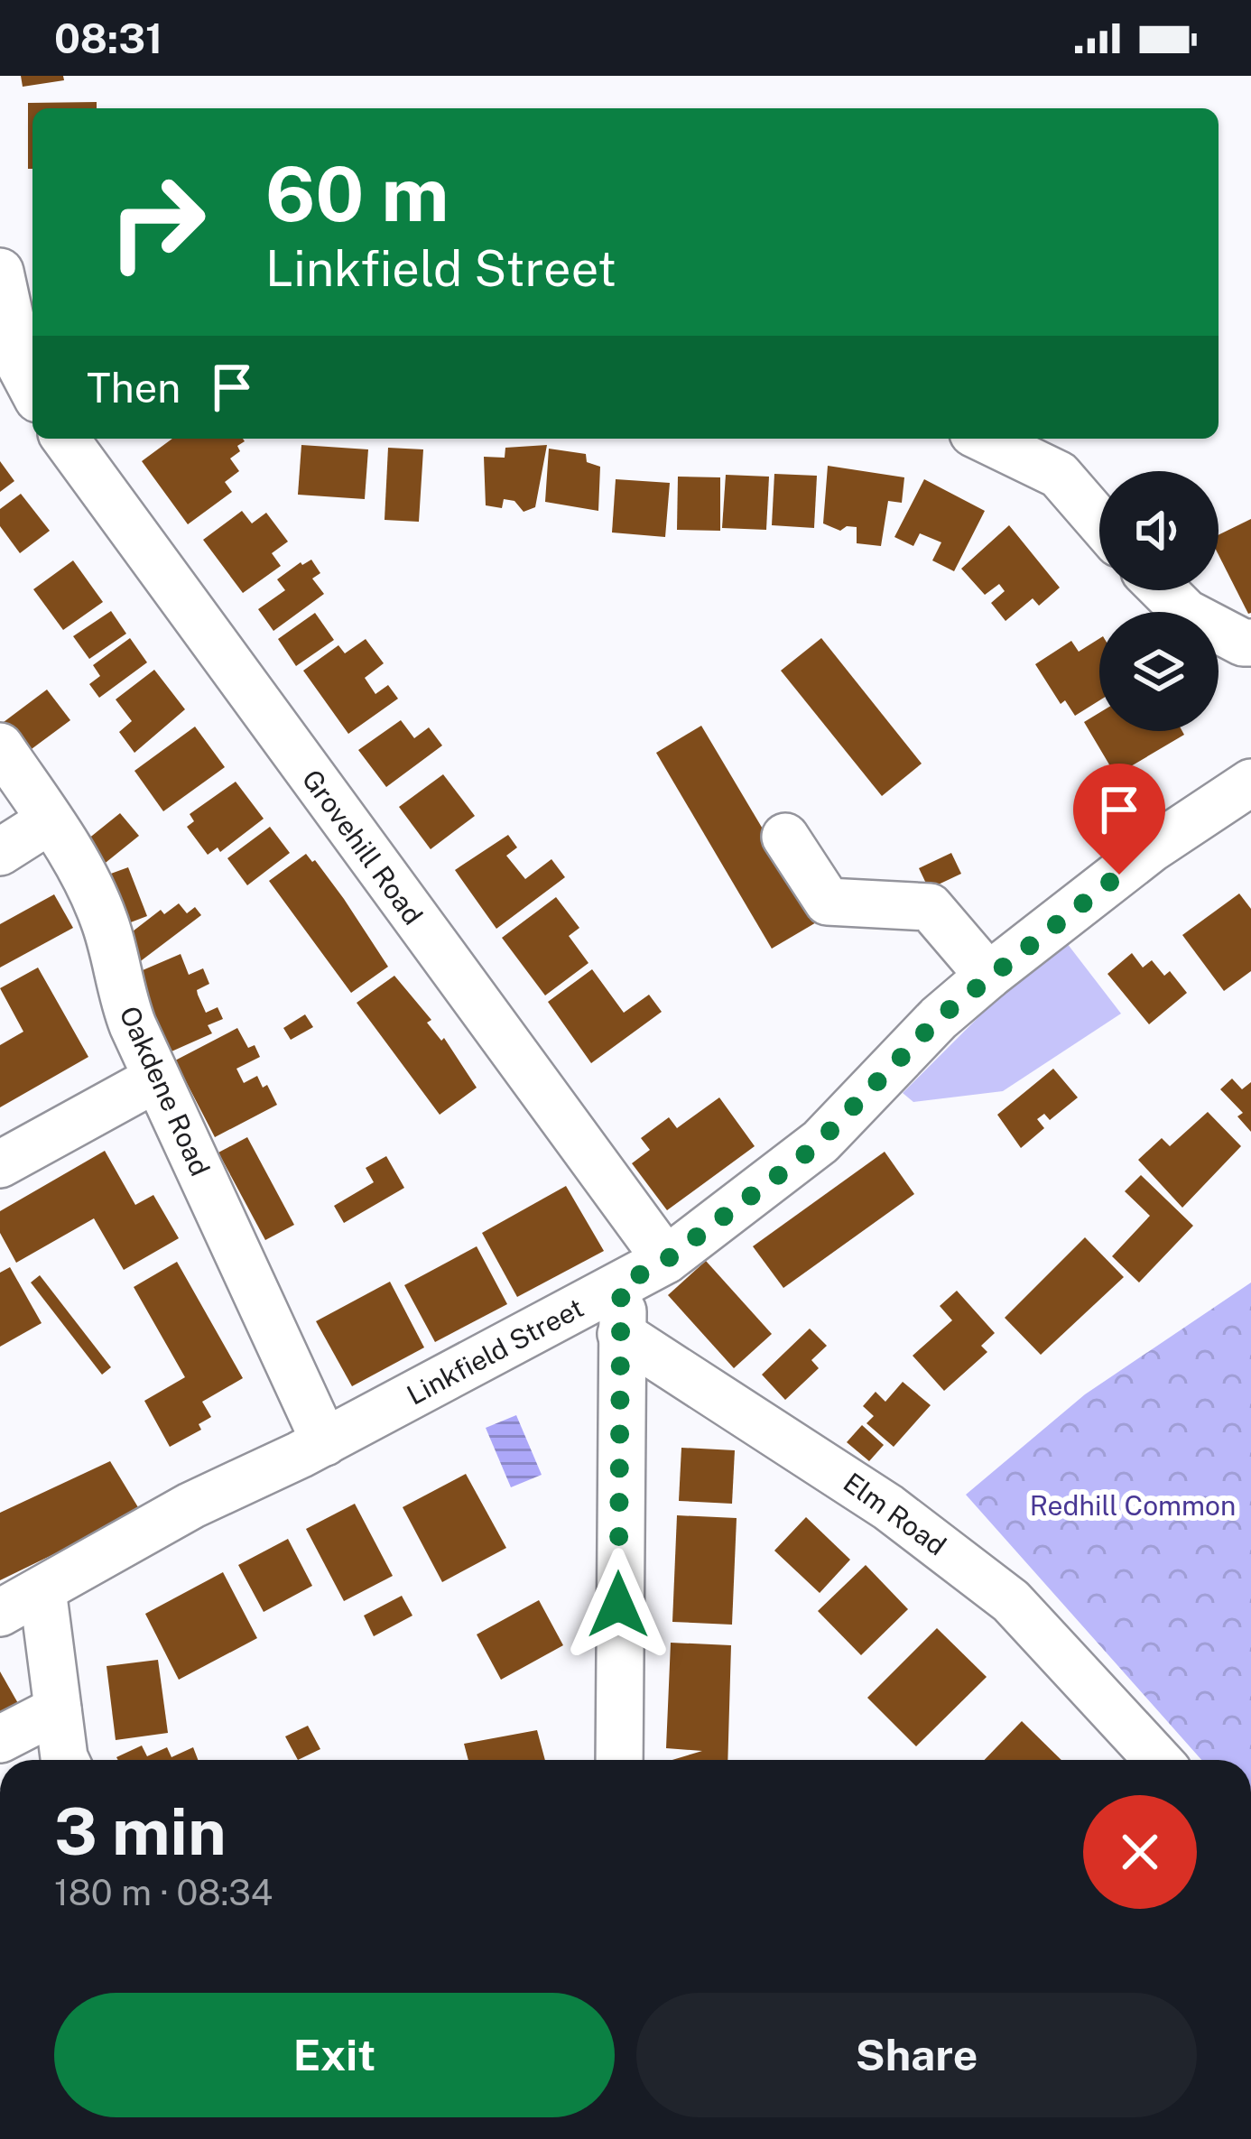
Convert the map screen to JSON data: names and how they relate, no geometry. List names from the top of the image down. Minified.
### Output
{"streets":{"street":["Grovehill Road","Oakdene Road","Linkfield Street","Elm Road"]},"crossings":[["Grovehill Road","Linkfield Street"],["Oakdene Road","Linkfield Street"]],"parks":["Redhill Common"],"page":{"status":"08:31","turn":["60 m","Linkfield Street"],"then":"Then","heading":["3 min","180 m · 08:34"],"buttons":["Exit","Share"]}}
